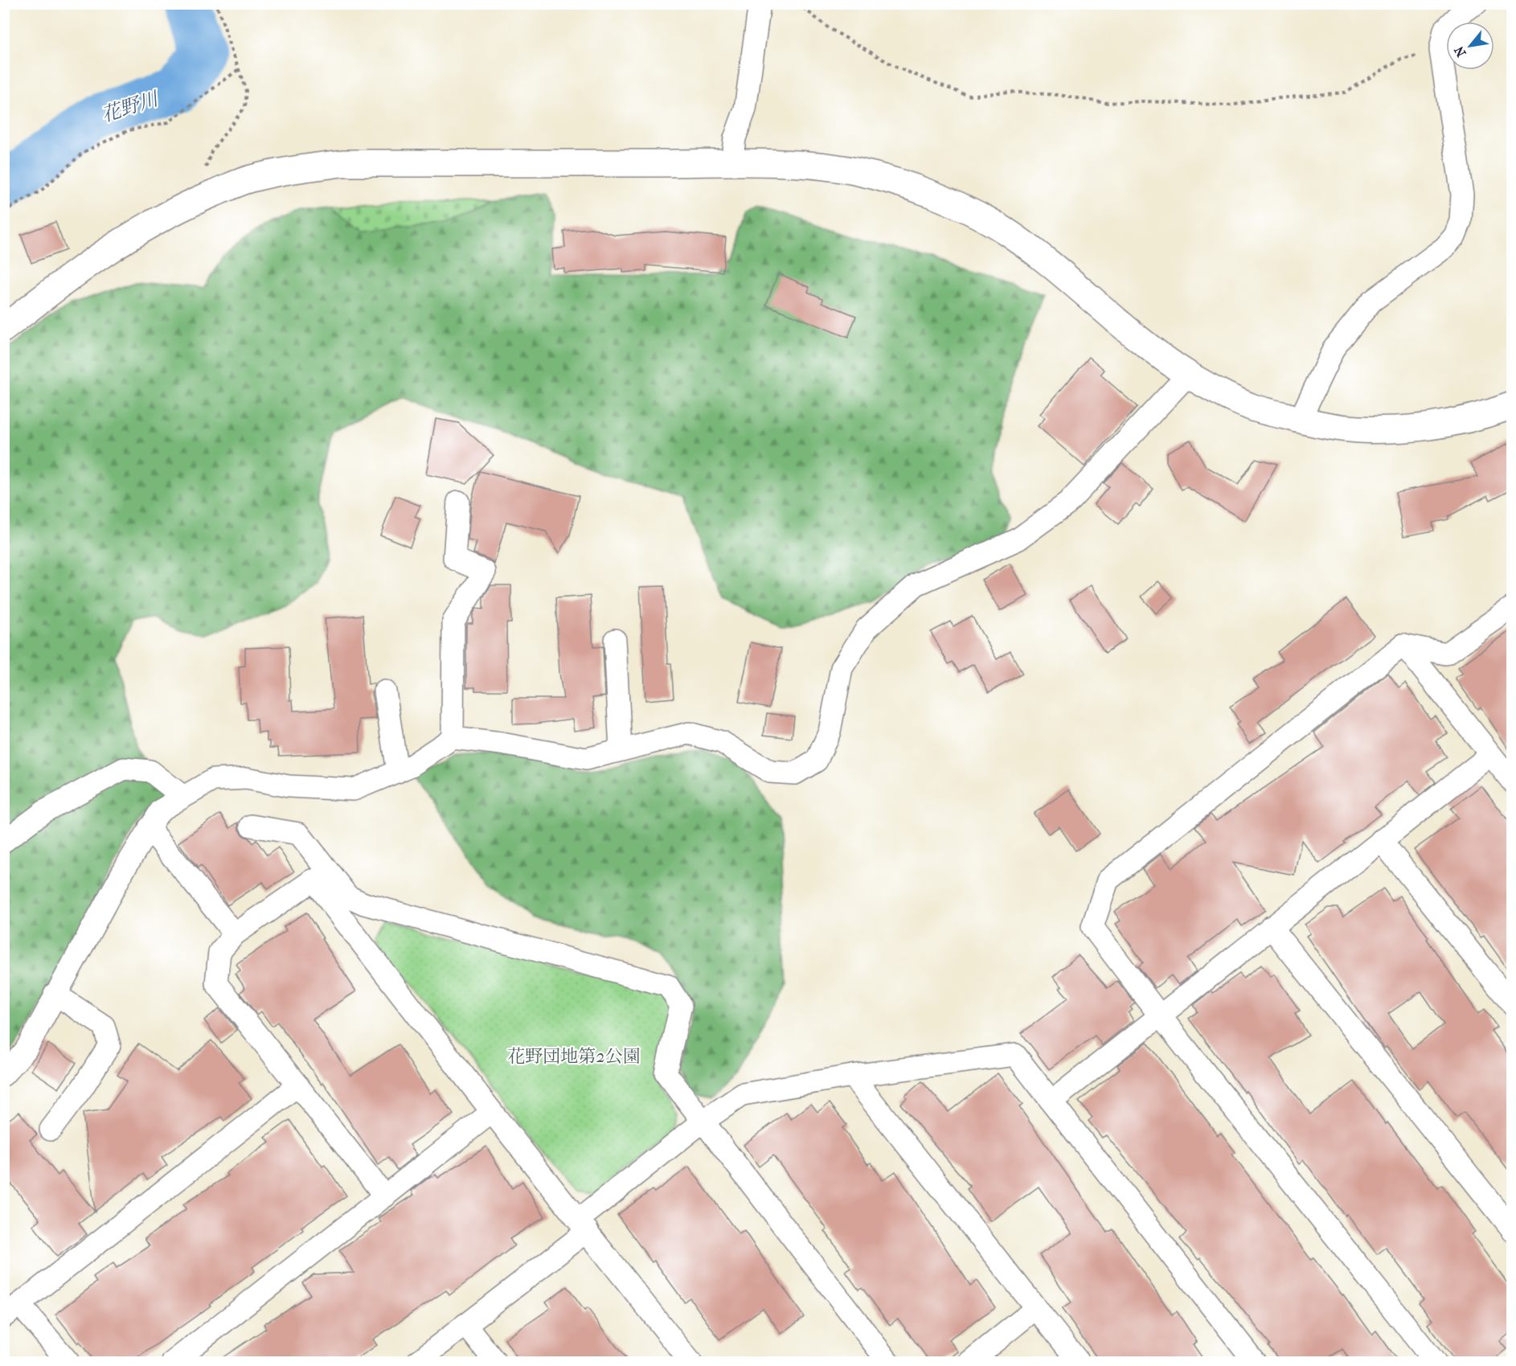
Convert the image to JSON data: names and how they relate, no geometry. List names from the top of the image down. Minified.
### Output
{"water":["花野川"],"parks":["花野団地第2公園"],"north":"bottom left"}
